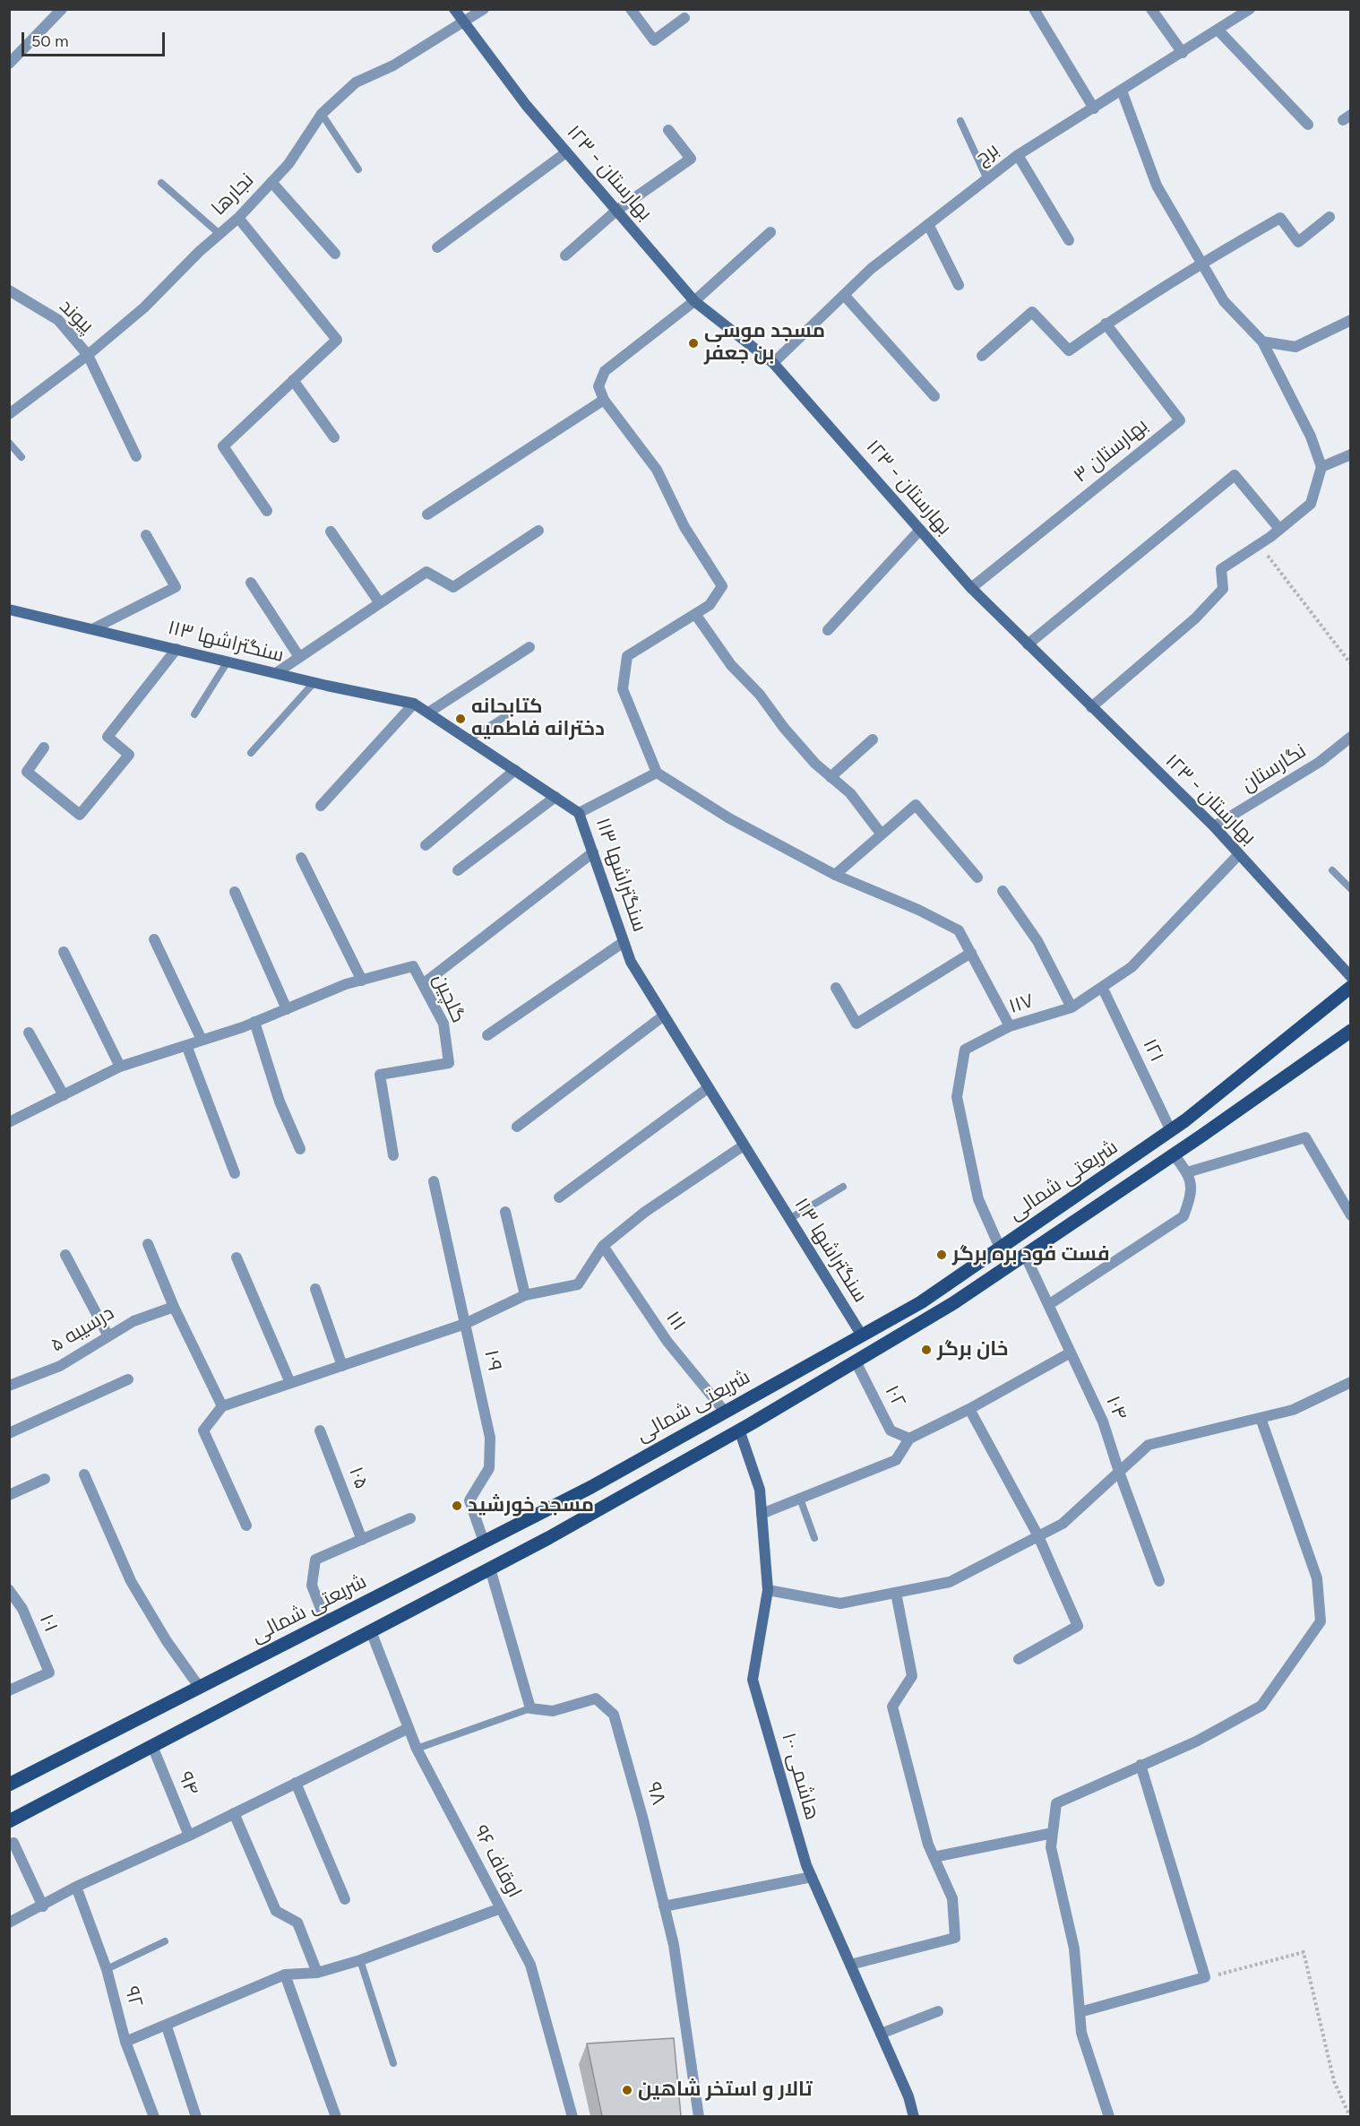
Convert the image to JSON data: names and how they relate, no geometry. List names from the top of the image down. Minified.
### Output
{"streets":{"main road":["شریعتی شمالی"],"street":["برج","بهارستان - ۱۲۳","نجارها","پیوند","بهارستان ۳","سنگتراشها ۱۱۳","نگارستان","گلچین","۱۱۷","۱۲۱","۱۱۱","درسیبه ۵","۱۰۹","۱۰۲","۱۰۴","۱۰۵","۱۰۱","هاشمی ۱۰۰","۹۴","۹۸","اوقاف ۹۶","۹۲"]},"crossings":[["برج","بهارستان - ۱۲۳"],["بهارستان - ۱۲۳","نجارها"],["بهارستان - ۱۲۳","بهارستان ۳"],["بهارستان - ۱۲۳","نگارستان"],["بهارستان - ۱۲۳","۱۱۷"],["نجارها","پیوند"],["سنگتراشها ۱۱۳","شریعتی شمالی"],["۱۱۷","۱۲۱"],["۱۱۷","شریعتی شمالی"],["۱۲۱","شریعتی شمالی"],["شریعتی شمالی","۱۱۱"],["شریعتی شمالی","۱۰۹"],["شریعتی شمالی","۱۰۲"],["شریعتی شمالی","۱۰۴"],["شریعتی شمالی","هاشمی ۱۰۰"],["شریعتی شمالی","۹۴"],["شریعتی شمالی","اوقاف ۹۶"]],"places":["مسجد موسی بن جعفر","کتابحانه دخترانه فاطمیه","فست فود بره برگر","خان برگر","مسجد خورشید","تالار و استخر شاهین"],"scale_bar":"50 m"}
